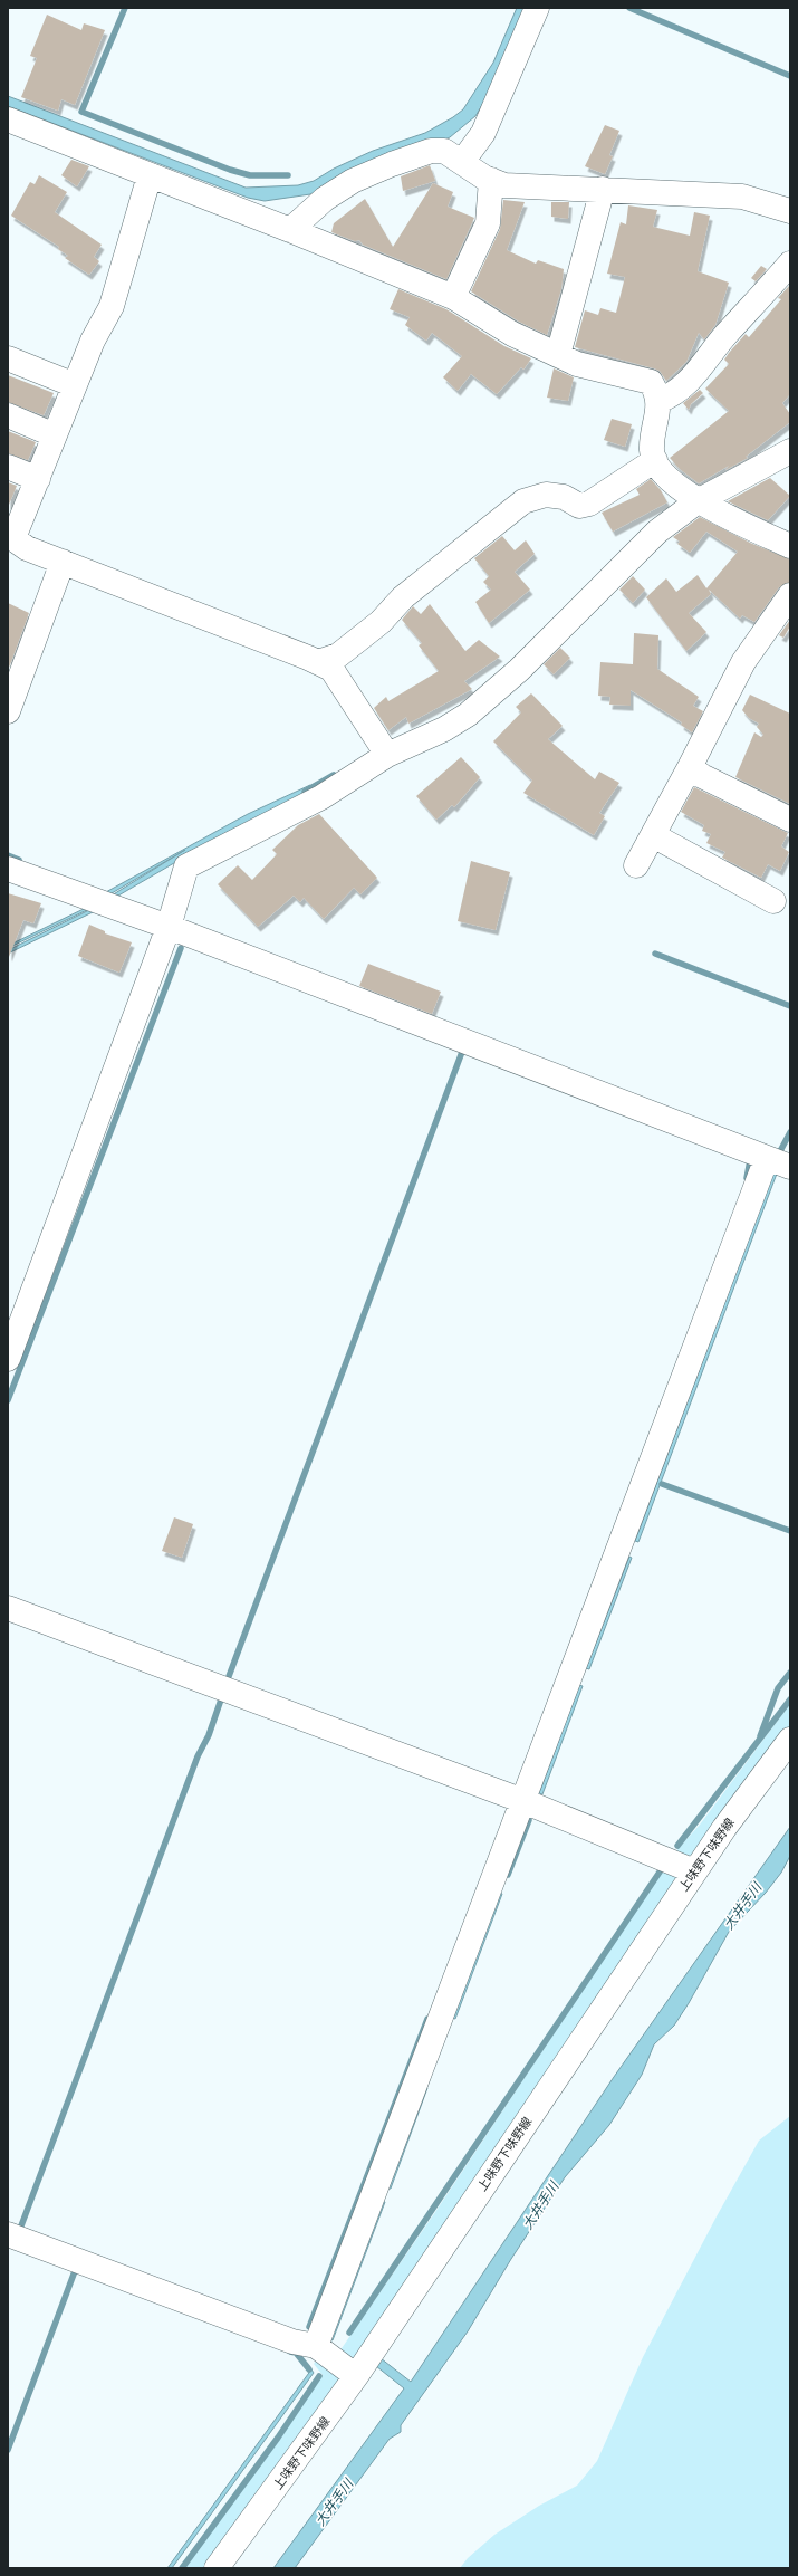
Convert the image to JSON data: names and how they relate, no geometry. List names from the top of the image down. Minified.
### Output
{"streets":{"street":["上味野下味野線"]},"water":["大井手川"]}
